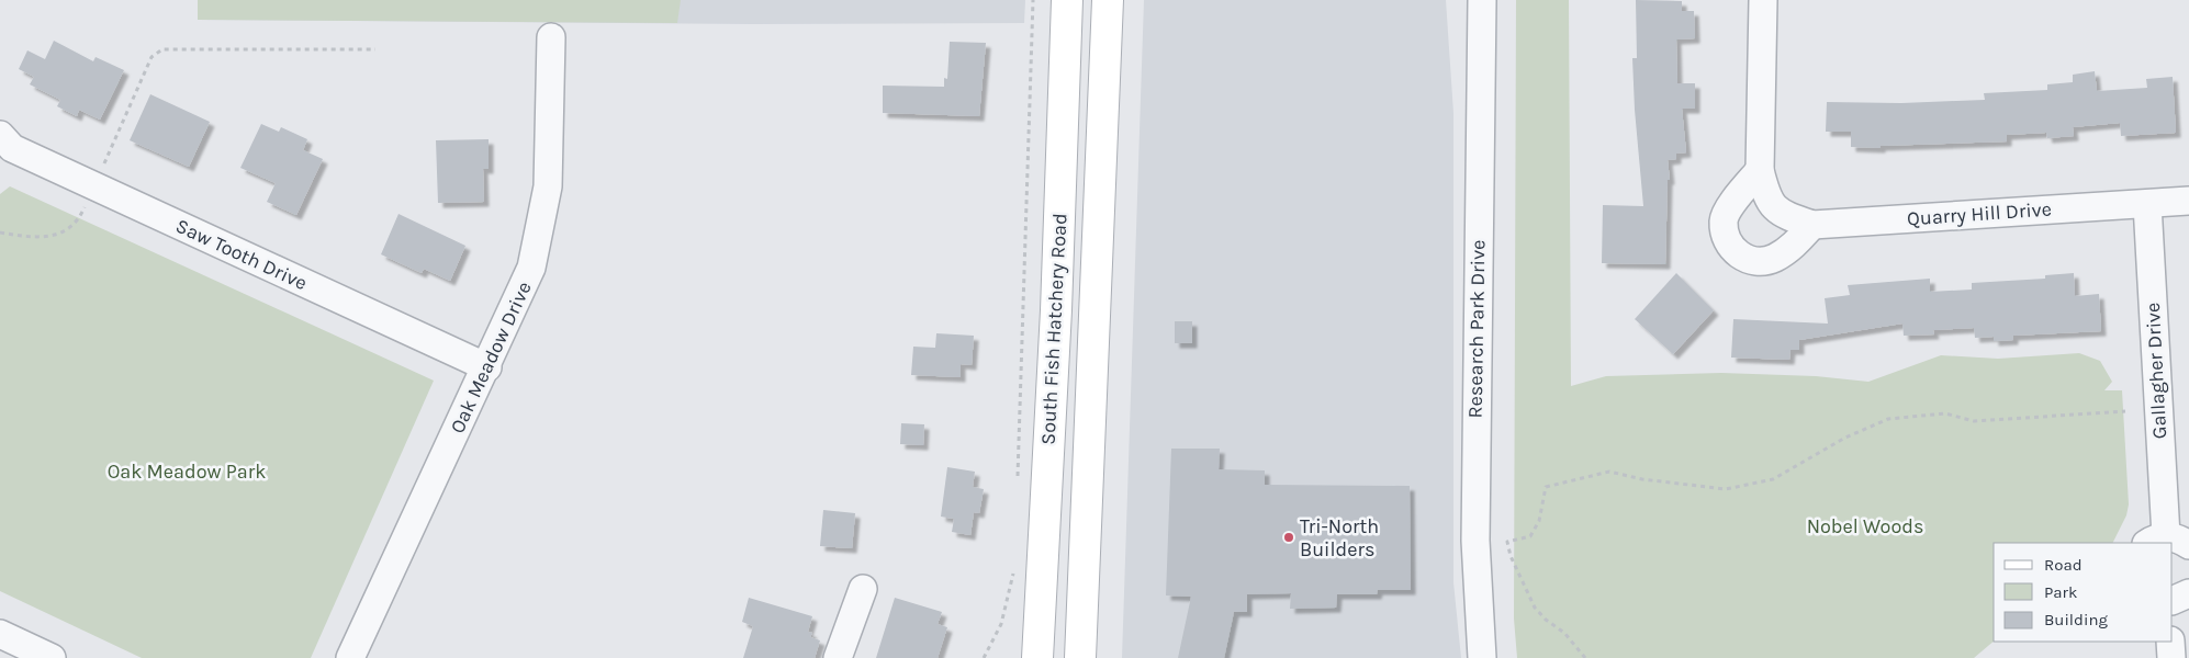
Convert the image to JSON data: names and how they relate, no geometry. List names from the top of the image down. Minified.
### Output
{"streets":{"main road":["South Fish Hatchery Road"],"street":["Quarry Hill Drive","Saw Tooth Drive","Research Park Drive","Oak Meadow Drive","Gallagher Drive"]},"crossings":[["Quarry Hill Drive","Gallagher Drive"],["Saw Tooth Drive","Oak Meadow Drive"]],"parks":["Oak Meadow Park","Nobel Woods"],"places":["Tri-North Builders"],"legend":["Road","Park","Building"]}
